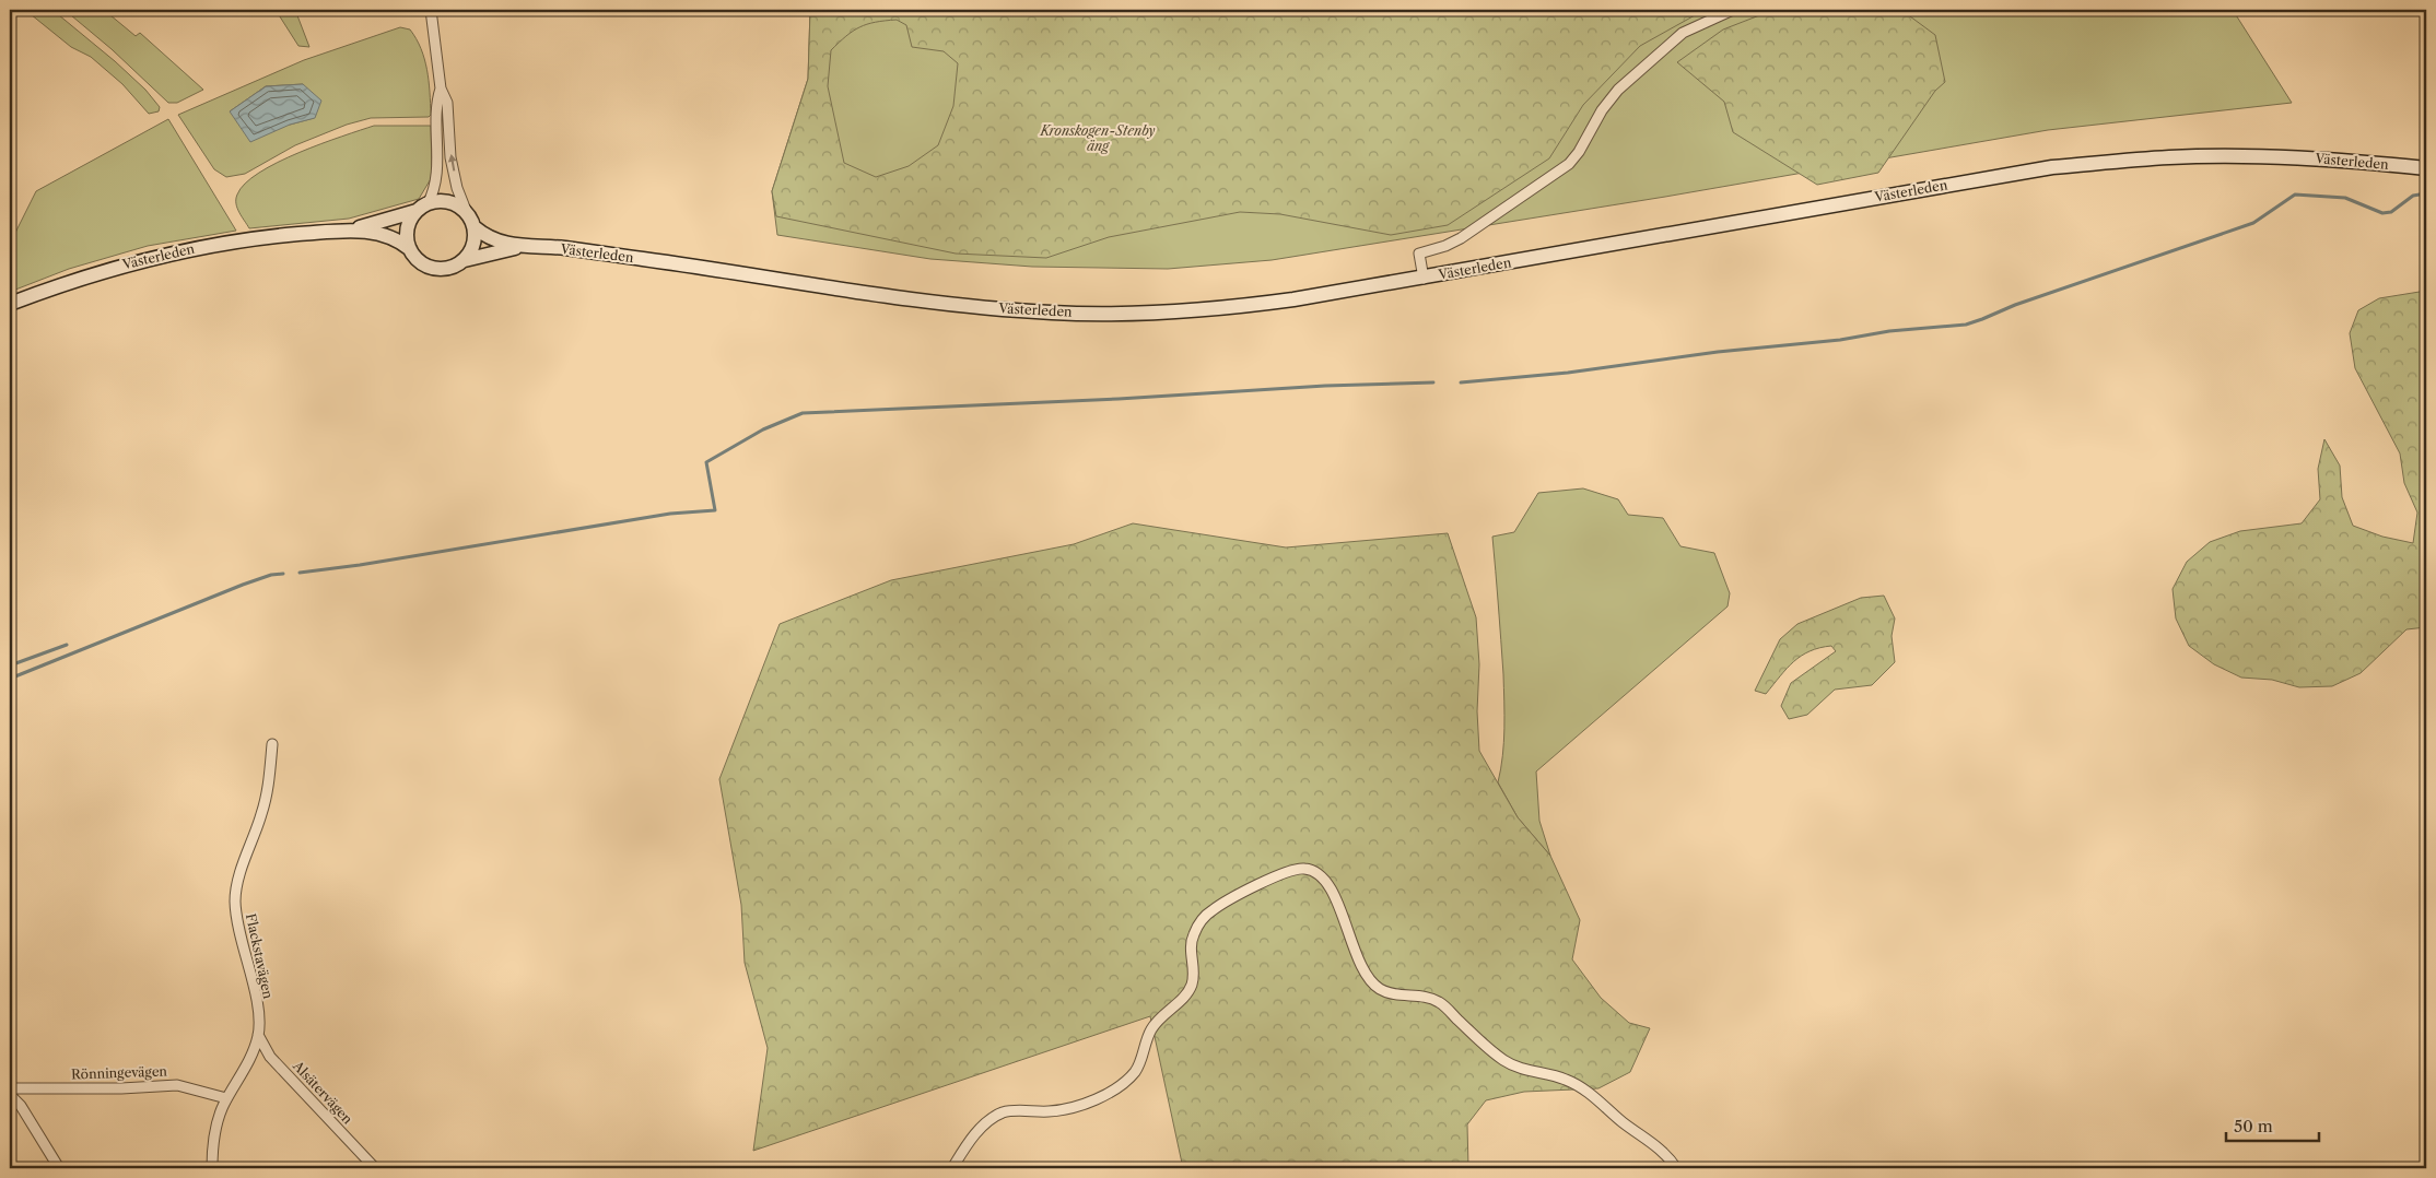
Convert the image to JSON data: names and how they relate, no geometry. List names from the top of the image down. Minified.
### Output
{"streets":{"main road":["Västerleden"],"street":["Flackstavägen","Rönningevägen","Alsätervägen"]},"crossings":[["Flackstavägen","Rönningevägen"],["Flackstavägen","Alsätervägen"]],"parks":["Kronskogen-Stenby äng"],"scale_bar":"50 m"}
